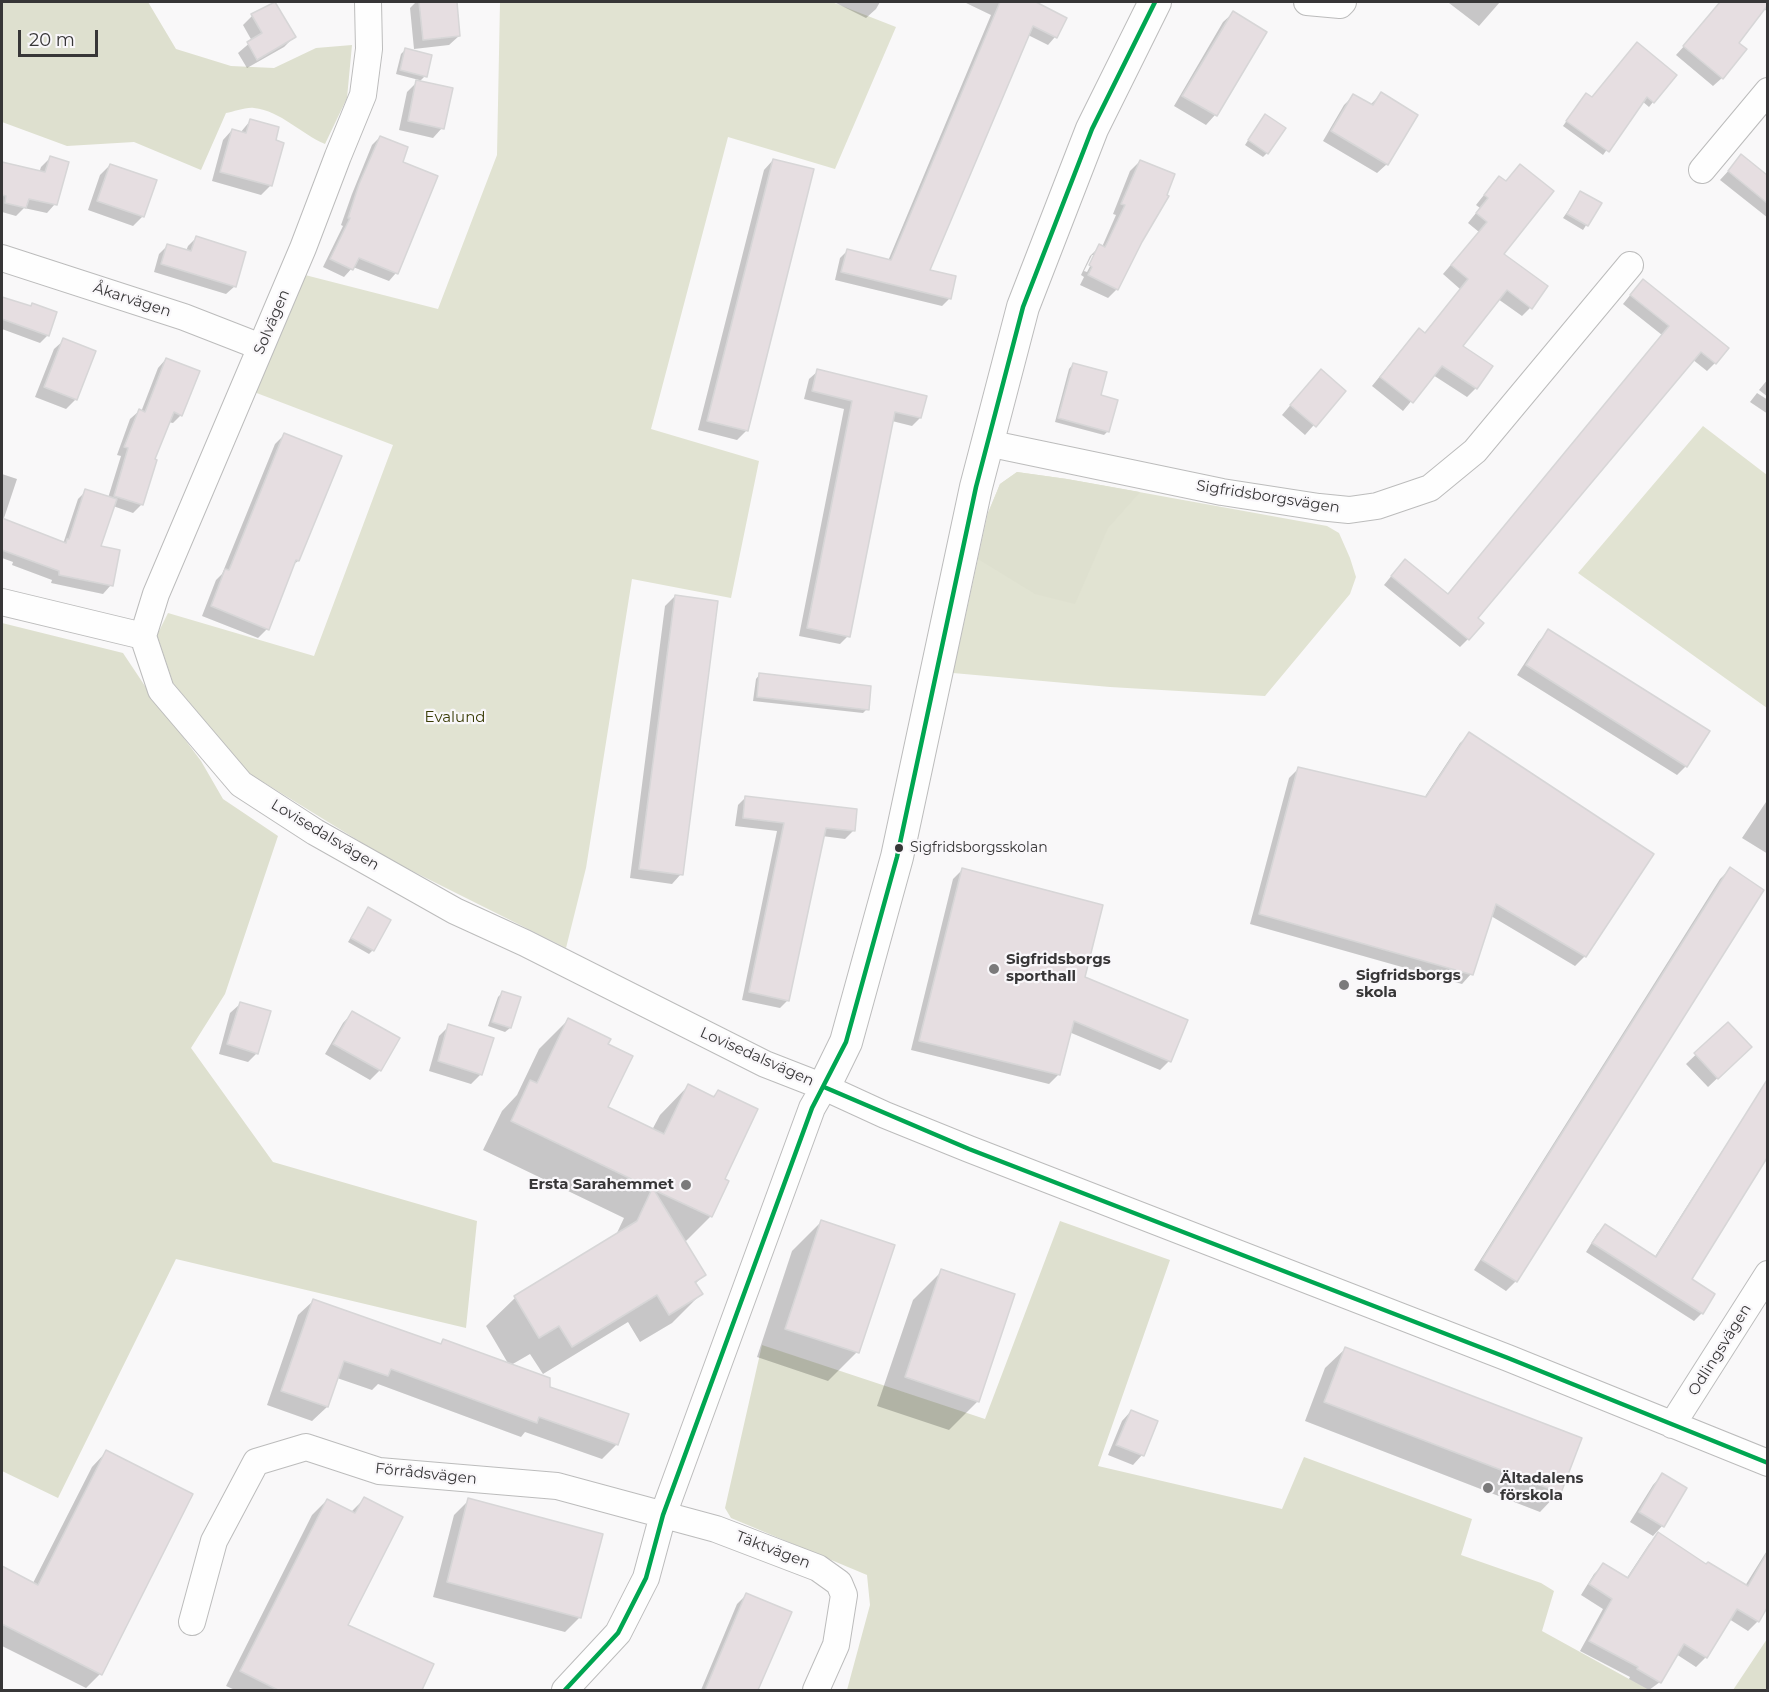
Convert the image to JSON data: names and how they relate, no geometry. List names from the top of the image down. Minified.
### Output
{"streets":{"street":["Åkarvägen","Solvägen","Sigfridsborgsvägen","Lovisedalsvägen","Odlingsvägen","Förrådsvägen","Täktvägen"]},"crossings":[["Åkarvägen","Solvägen"],["Solvägen","Lovisedalsvägen"],["Lovisedalsvägen","Odlingsvägen"],["Förrådsvägen","Täktvägen"]],"parks":["Evalund"],"places":["Sigfridsborgsskolan","Sigfridsborgs sporthall","Sigfridsborgs skola","Ersta Sarahemmet","Ältadalens förskola"],"scale_bar":"20 m"}
